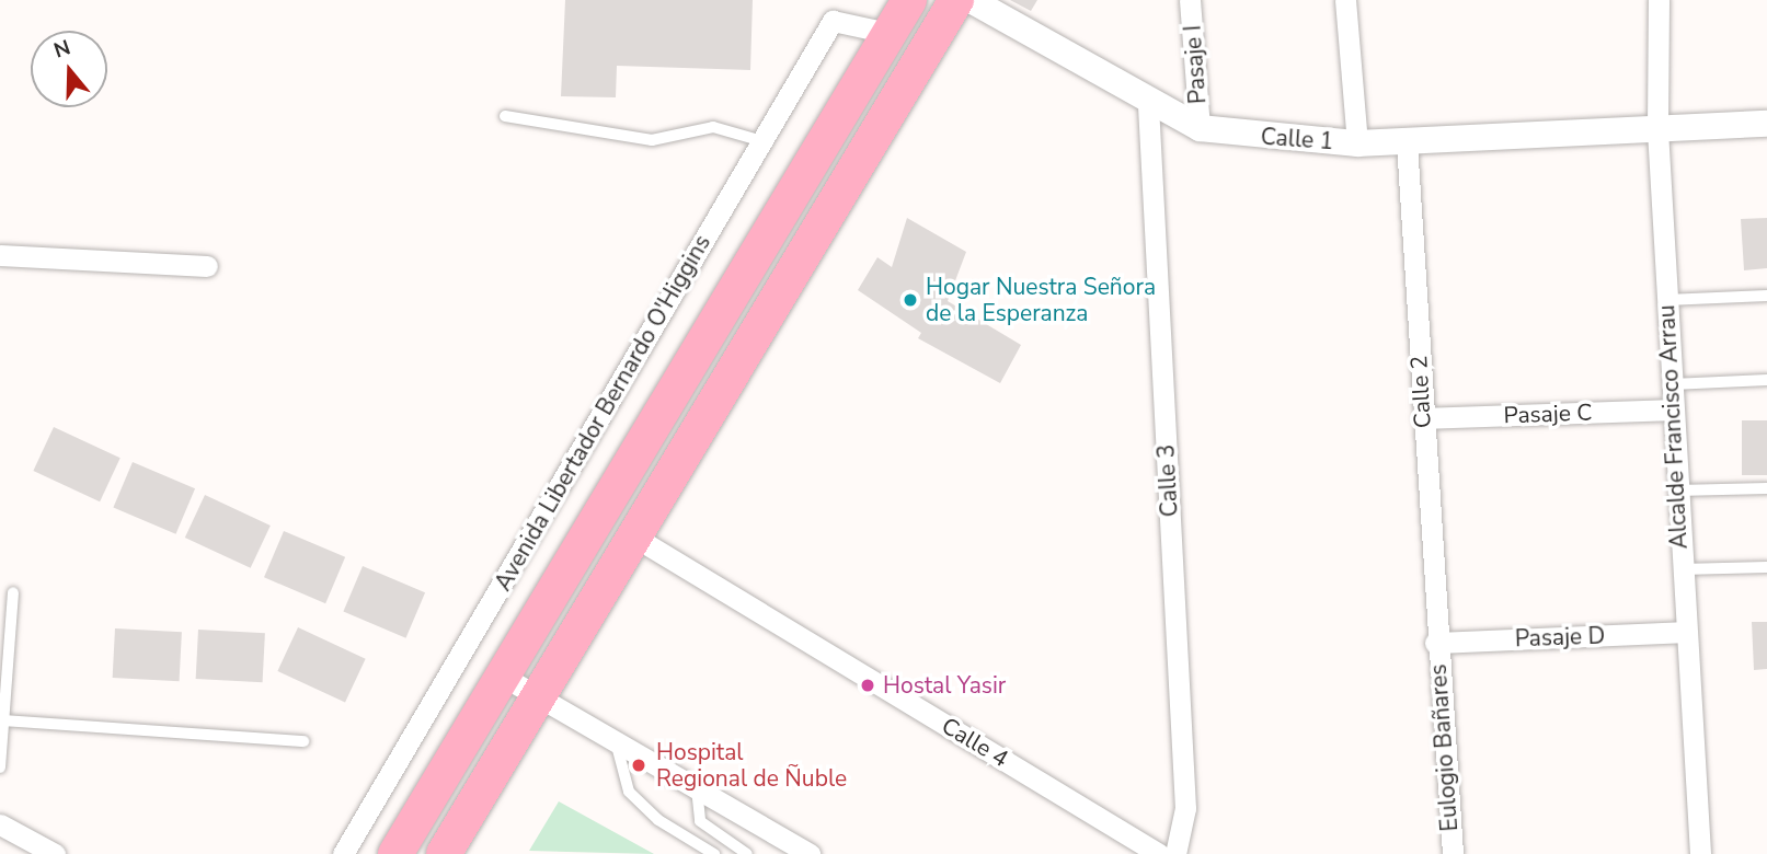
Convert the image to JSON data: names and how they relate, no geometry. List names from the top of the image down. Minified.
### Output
{"streets":{"main road":["Avenida Libertador Bernardo O'Higgins"],"street":["Pasaje I","Calle 1","Calle 2","Pasaje C","Alcalde Francisco Arrau","Calle 3","Pasaje D","Calle 4","Eulogio Bañares"]},"crossings":[["Pasaje I","Calle 1"],["Calle 1","Calle 2"],["Calle 1","Alcalde Francisco Arrau"],["Calle 1","Calle 3"],["Calle 2","Pasaje C"],["Calle 2","Pasaje D"],["Calle 2","Eulogio Bañares"],["Pasaje C","Alcalde Francisco Arrau"],["Alcalde Francisco Arrau","Pasaje D"],["Pasaje D","Eulogio Bañares"]],"places":["Hogar Nuestra Señora de la Esperanza","Hostal Yasir","Hospital Regional de Ñuble"],"north":"top"}
